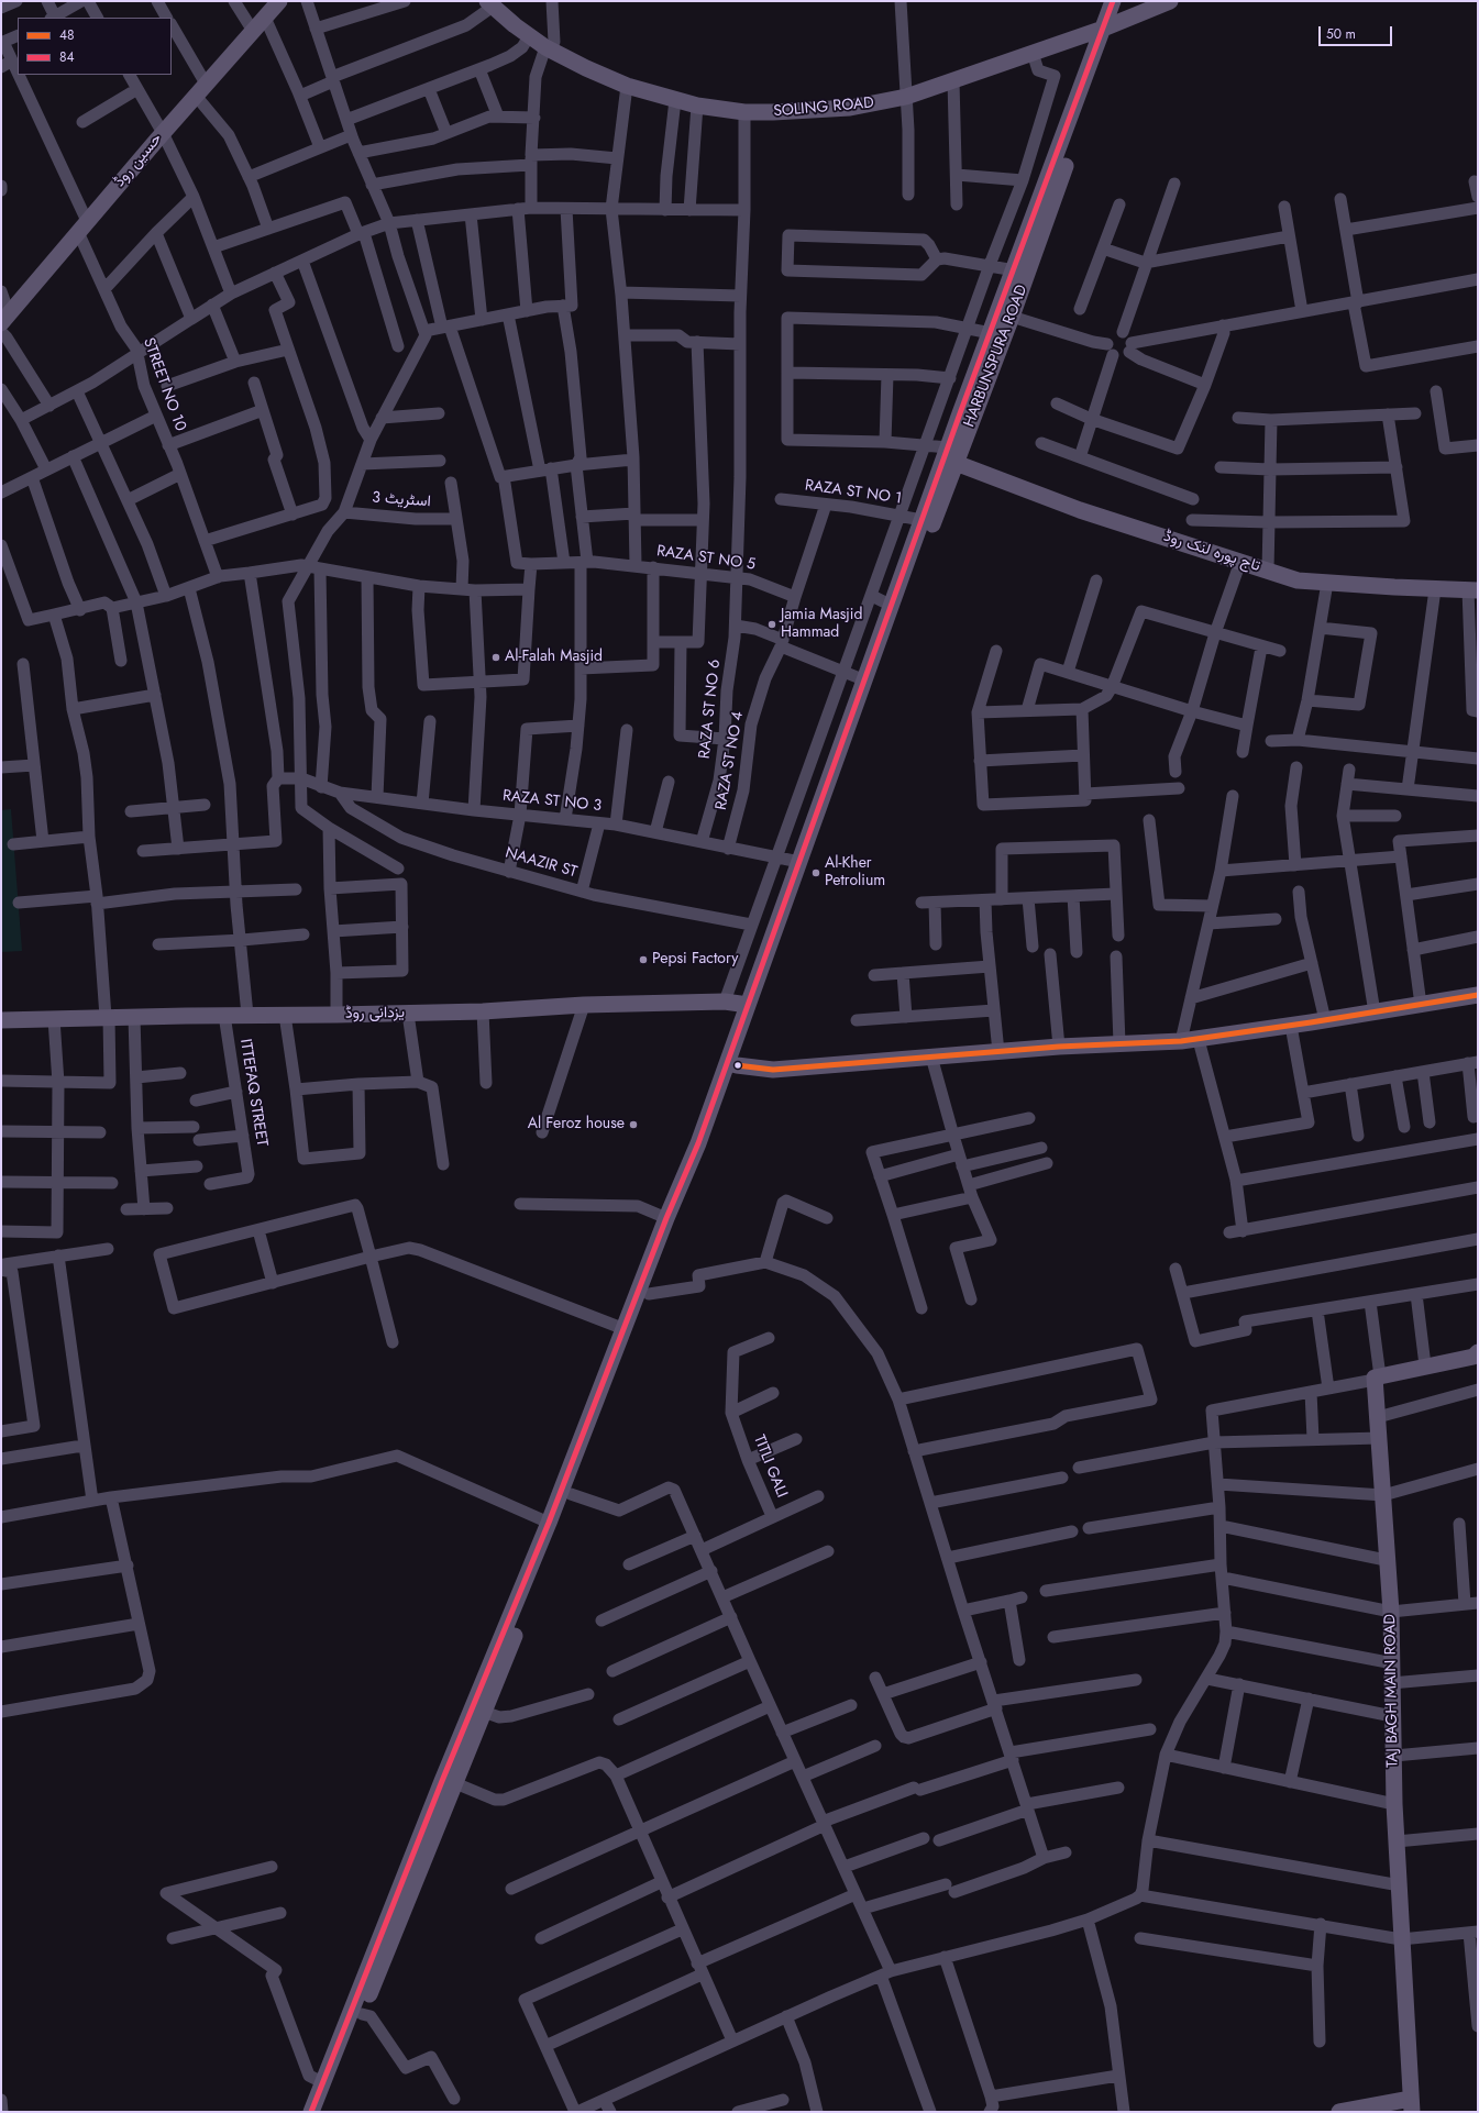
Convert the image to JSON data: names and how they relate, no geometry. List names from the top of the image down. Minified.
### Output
{"streets":{"main road":["SOLING ROAD","حسین روڈ","HARBUNSPURA ROAD","تاج پورہ لنک روڈ","یزدانی روڈ","TAJ BAGH MAIN ROAD"],"street":["STREET NO 10","RAZA ST NO 1","اسٹریٹ 3","RAZA ST NO 5","RAZA ST NO 6","RAZA ST NO 4","RAZA ST NO 3","NAAZIR ST","ITTEFAQ STREET","TITLI GALI"]},"crossings":[["SOLING ROAD","HARBUNSPURA ROAD"],["SOLING ROAD","RAZA ST NO 6"],["حسین روڈ","STREET NO 10"],["HARBUNSPURA ROAD","RAZA ST NO 1"],["HARBUNSPURA ROAD","تاج پورہ لنک روڈ"],["HARBUNSPURA ROAD","RAZA ST NO 3"],["HARBUNSPURA ROAD","یزدانی روڈ"],["RAZA ST NO 1","RAZA ST NO 4"],["RAZA ST NO 5","RAZA ST NO 6"],["RAZA ST NO 5","RAZA ST NO 4"],["RAZA ST NO 6","RAZA ST NO 3"],["RAZA ST NO 4","RAZA ST NO 3"],["RAZA ST NO 3","NAAZIR ST"],["یزدانی روڈ","ITTEFAQ STREET"]],"places":["Jamia Masjid Hammad","Al-Falah Masjid","Al-Kher Petrolium","Pepsi Factory","Al Feroz house"],"lines":["transit line 84","transit line 48"],"legend":["48","84"],"scale_bar":"50 m"}
